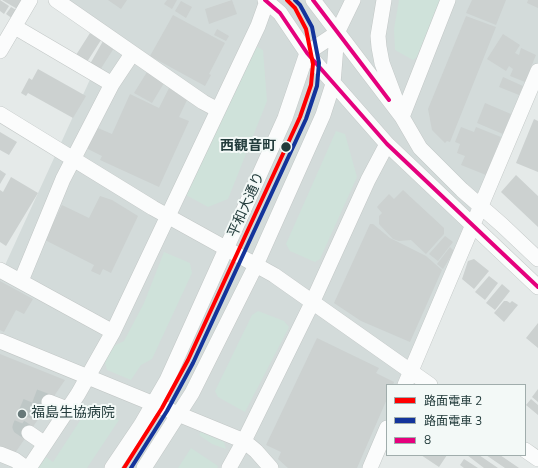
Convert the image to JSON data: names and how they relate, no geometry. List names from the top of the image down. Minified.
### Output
{"streets":{"street":["平和大通り"]},"places":["西観音町","福島生協病院"],"lines":["tram line 2","tram line 3","transit line 8"],"legend":["路面電車 2","路面電車 3","8"]}
